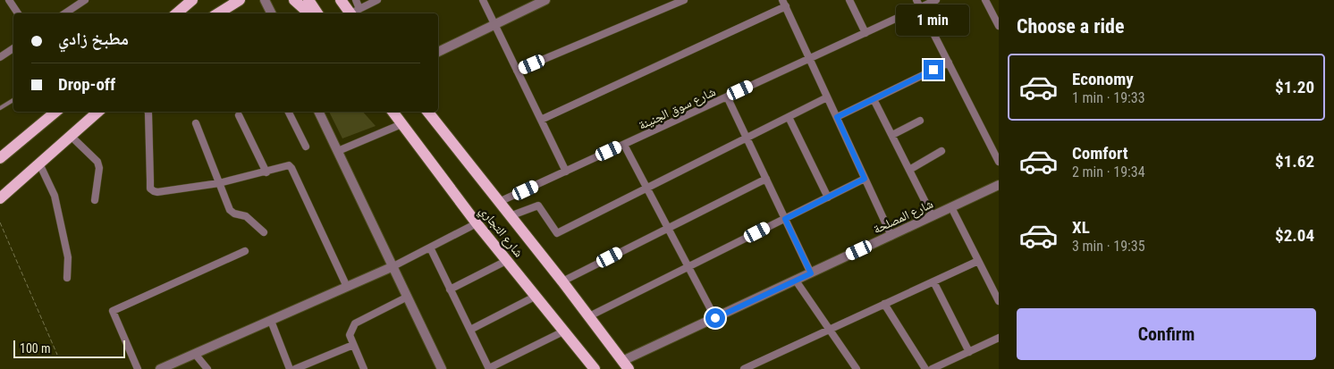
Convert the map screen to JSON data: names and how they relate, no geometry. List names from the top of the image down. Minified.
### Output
{"streets":{"main road":["شارع التجاري"],"street":["شارع سوق الجنينة","شارع المصلحة"]},"crossings":[["شارع سوق الجنينة","شارع التجاري"],["شارع المصلحة","شارع التجاري"]],"scale_bar":"100 m","page":{"heading":"Choose a ride","bubble":"1 min","banner":["مطبخ زادي","Drop-off"],"list":[{"name":"Economy","note":"1 min · 19:33","value":"$1.20"},{"name":"Comfort","note":"2 min · 19:34","value":"$1.62"},{"name":"XL","note":"3 min · 19:35","value":"$2.04"}],"buttons":"Confirm","scale":"100 m"}}
